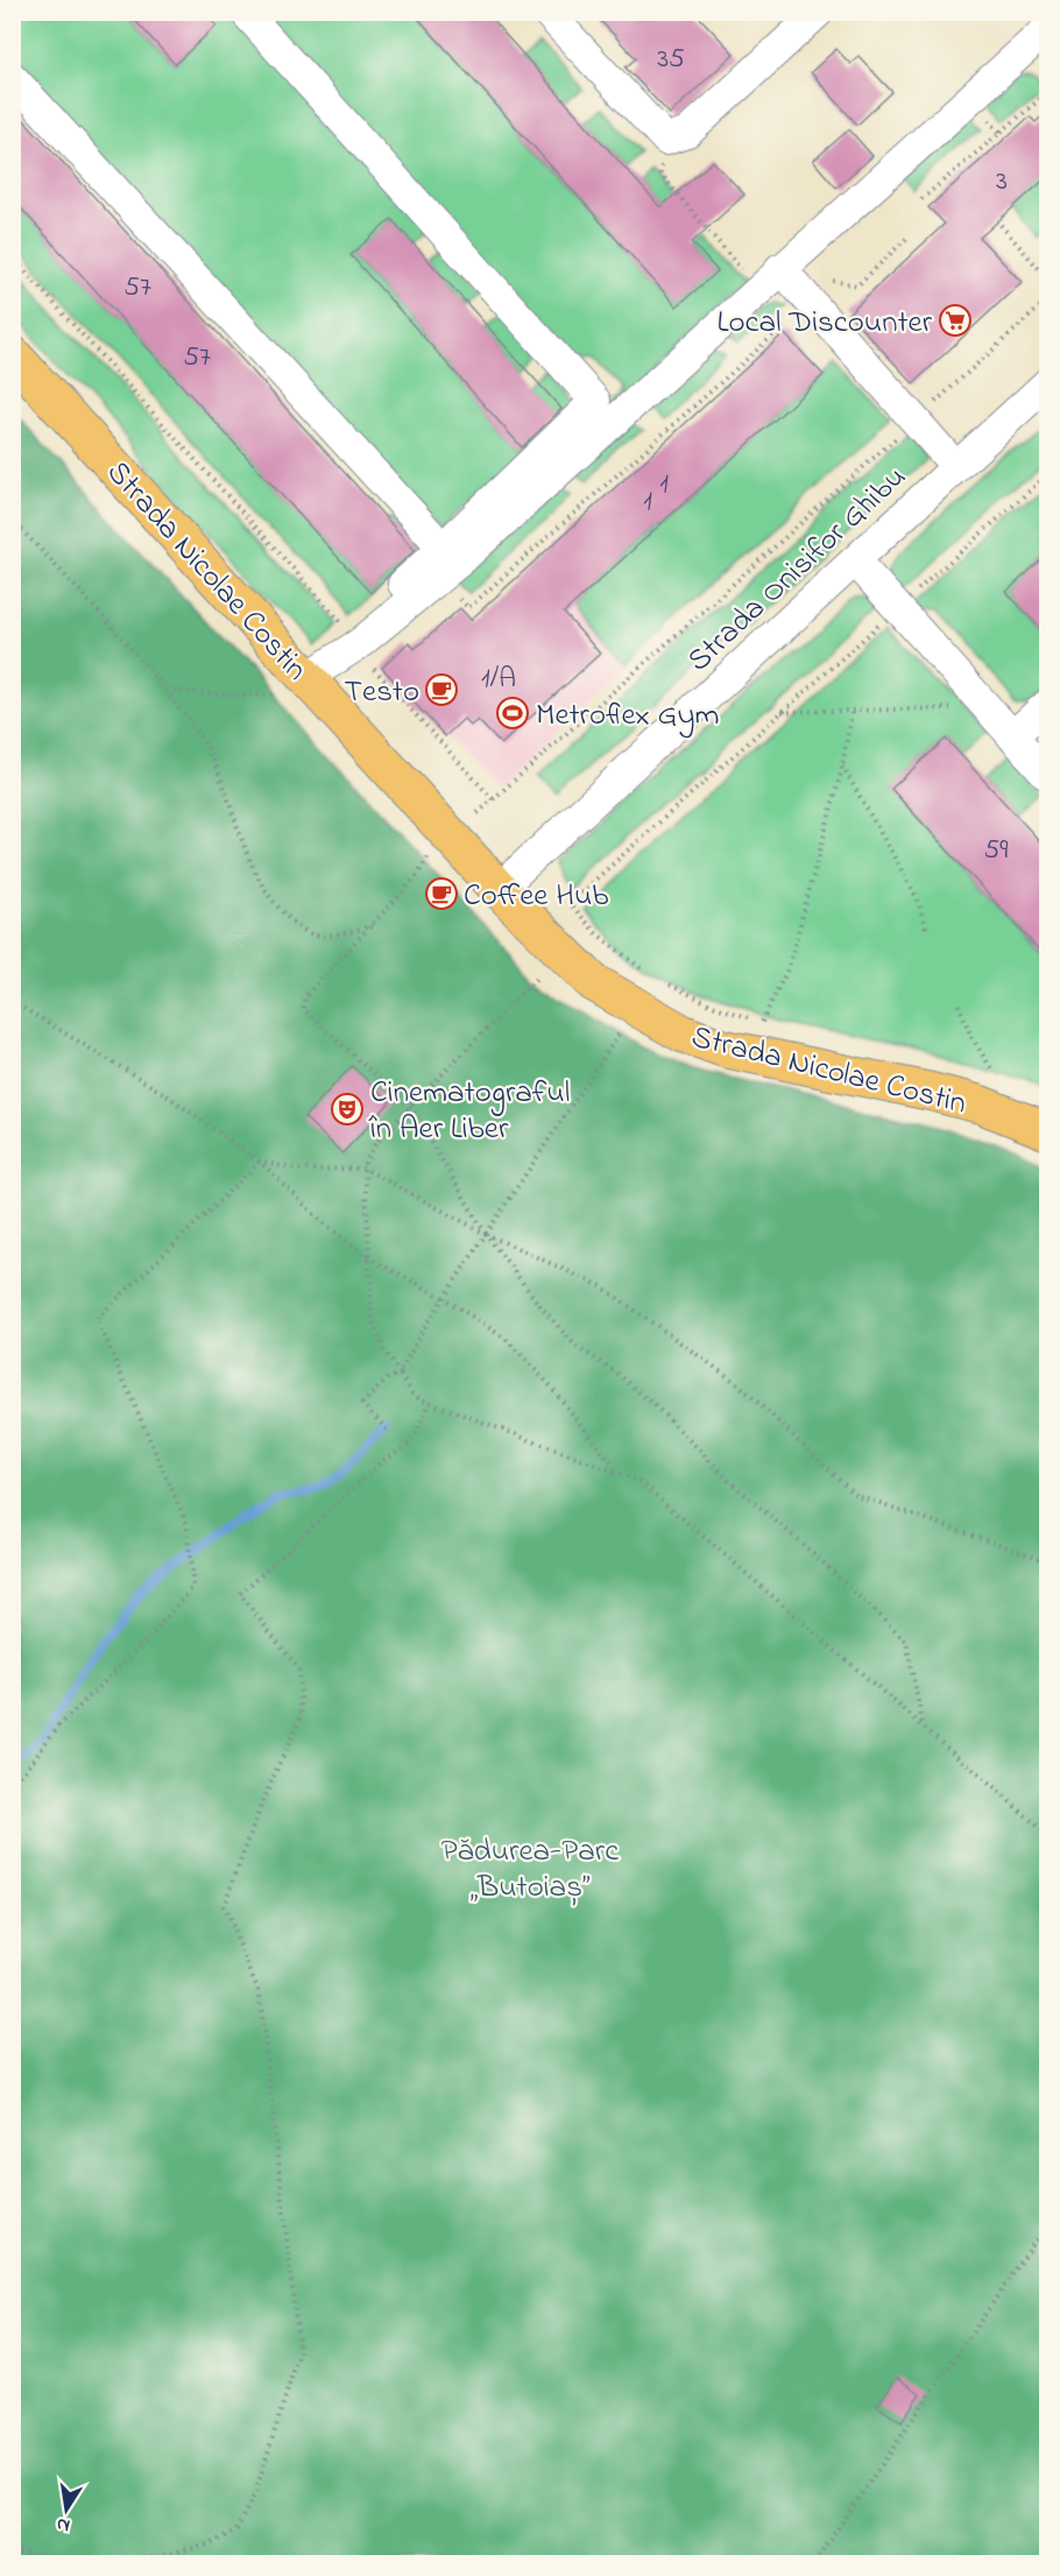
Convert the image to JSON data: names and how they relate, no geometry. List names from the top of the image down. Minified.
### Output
{"streets":{"main road":["Strada Nicolae Costin"],"street":["Strada Onisifor Ghibu"]},"crossings":[["Strada Onisifor Ghibu","Strada Nicolae Costin"]],"parks":["Pădurea-Parc „Butoiaș”"],"places":{"supermarket":["Local Discounter"],"cafe":["Testo","Coffee Hub"],"sports":["Metroflex Gym"],"theatre":["Cinematograful în Aer Liber"]},"house_numbers":["35","3","57","57","1","1","1/A","59"],"north":"bottom"}
